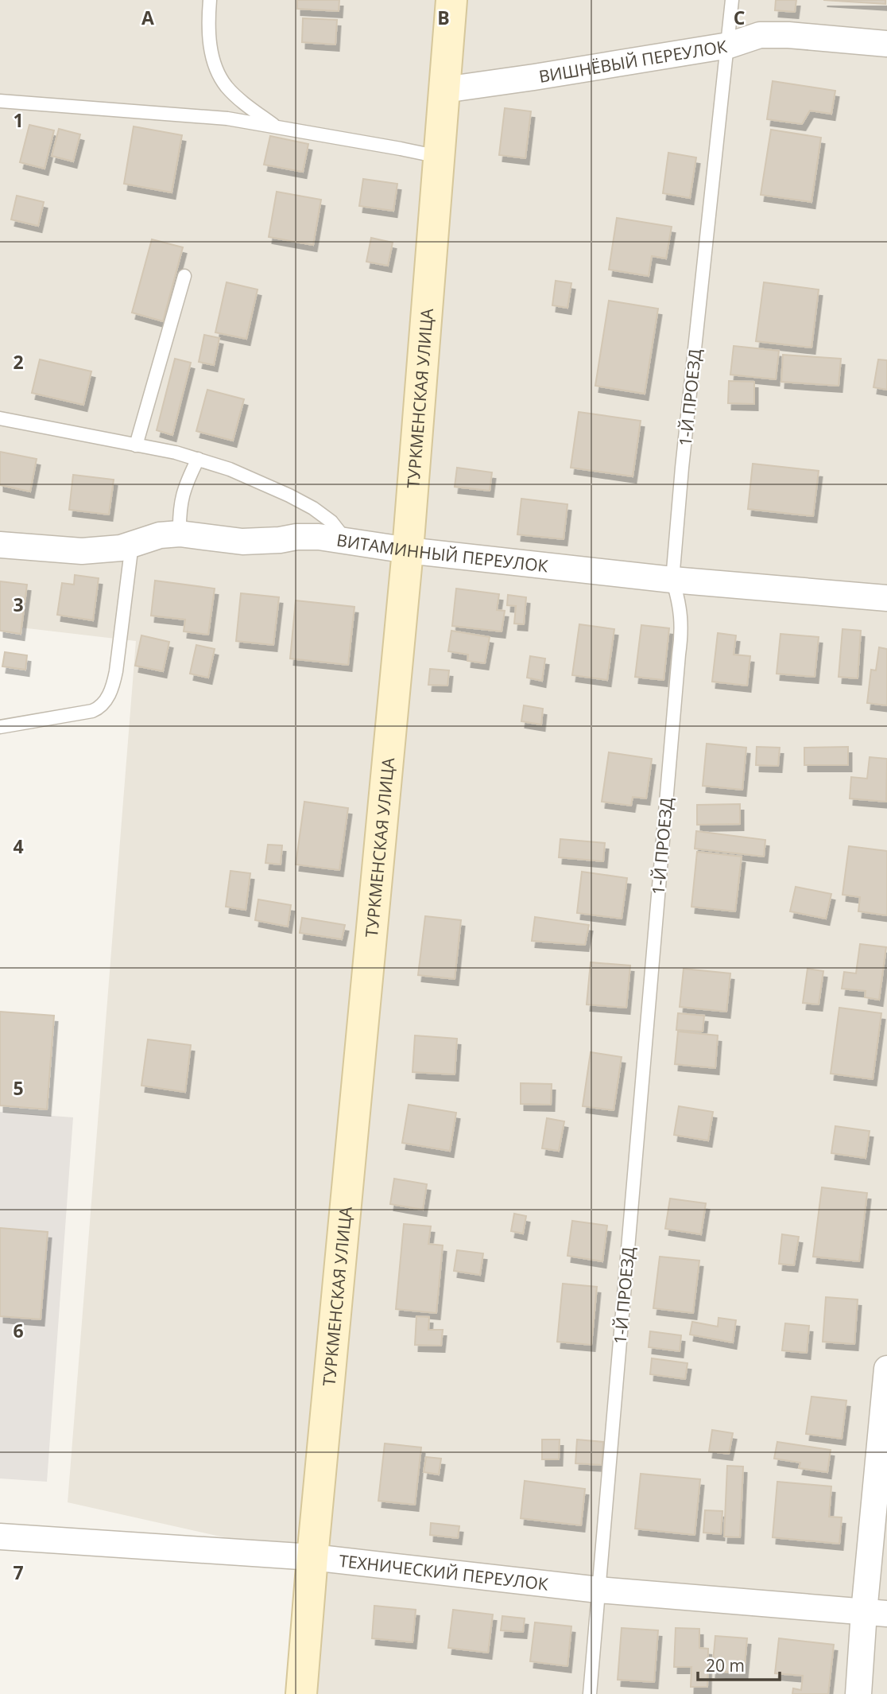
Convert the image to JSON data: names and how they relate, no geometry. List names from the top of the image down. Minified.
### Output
{"streets":{"main road":["ТУРКМЕНСКАЯ УЛИЦА"],"street":["ВИШНЁВЫЙ ПЕРЕУЛОК","ВИТАМИННЫЙ ПЕРЕУЛОК","ТЕХНИЧЕСКИЙ ПЕРЕУЛОК"],"lane":["1-Й ПРОЕЗД"]},"crossings":[["ВИШНЁВЫЙ ПЕРЕУЛОК","1-Й ПРОЕЗД"],["ВИШНЁВЫЙ ПЕРЕУЛОК","ТУРКМЕНСКАЯ УЛИЦА"],["1-Й ПРОЕЗД","ВИТАМИННЫЙ ПЕРЕУЛОК"],["1-Й ПРОЕЗД","ТЕХНИЧЕСКИЙ ПЕРЕУЛОК"],["ТУРКМЕНСКАЯ УЛИЦА","ВИТАМИННЫЙ ПЕРЕУЛОК"],["ТУРКМЕНСКАЯ УЛИЦА","ТЕХНИЧЕСКИЙ ПЕРЕУЛОК"]],"scale_bar":"20 m","grid":{"columns":["A","B","C"],"rows":["1","2","3","4","5","6","7"]}}
